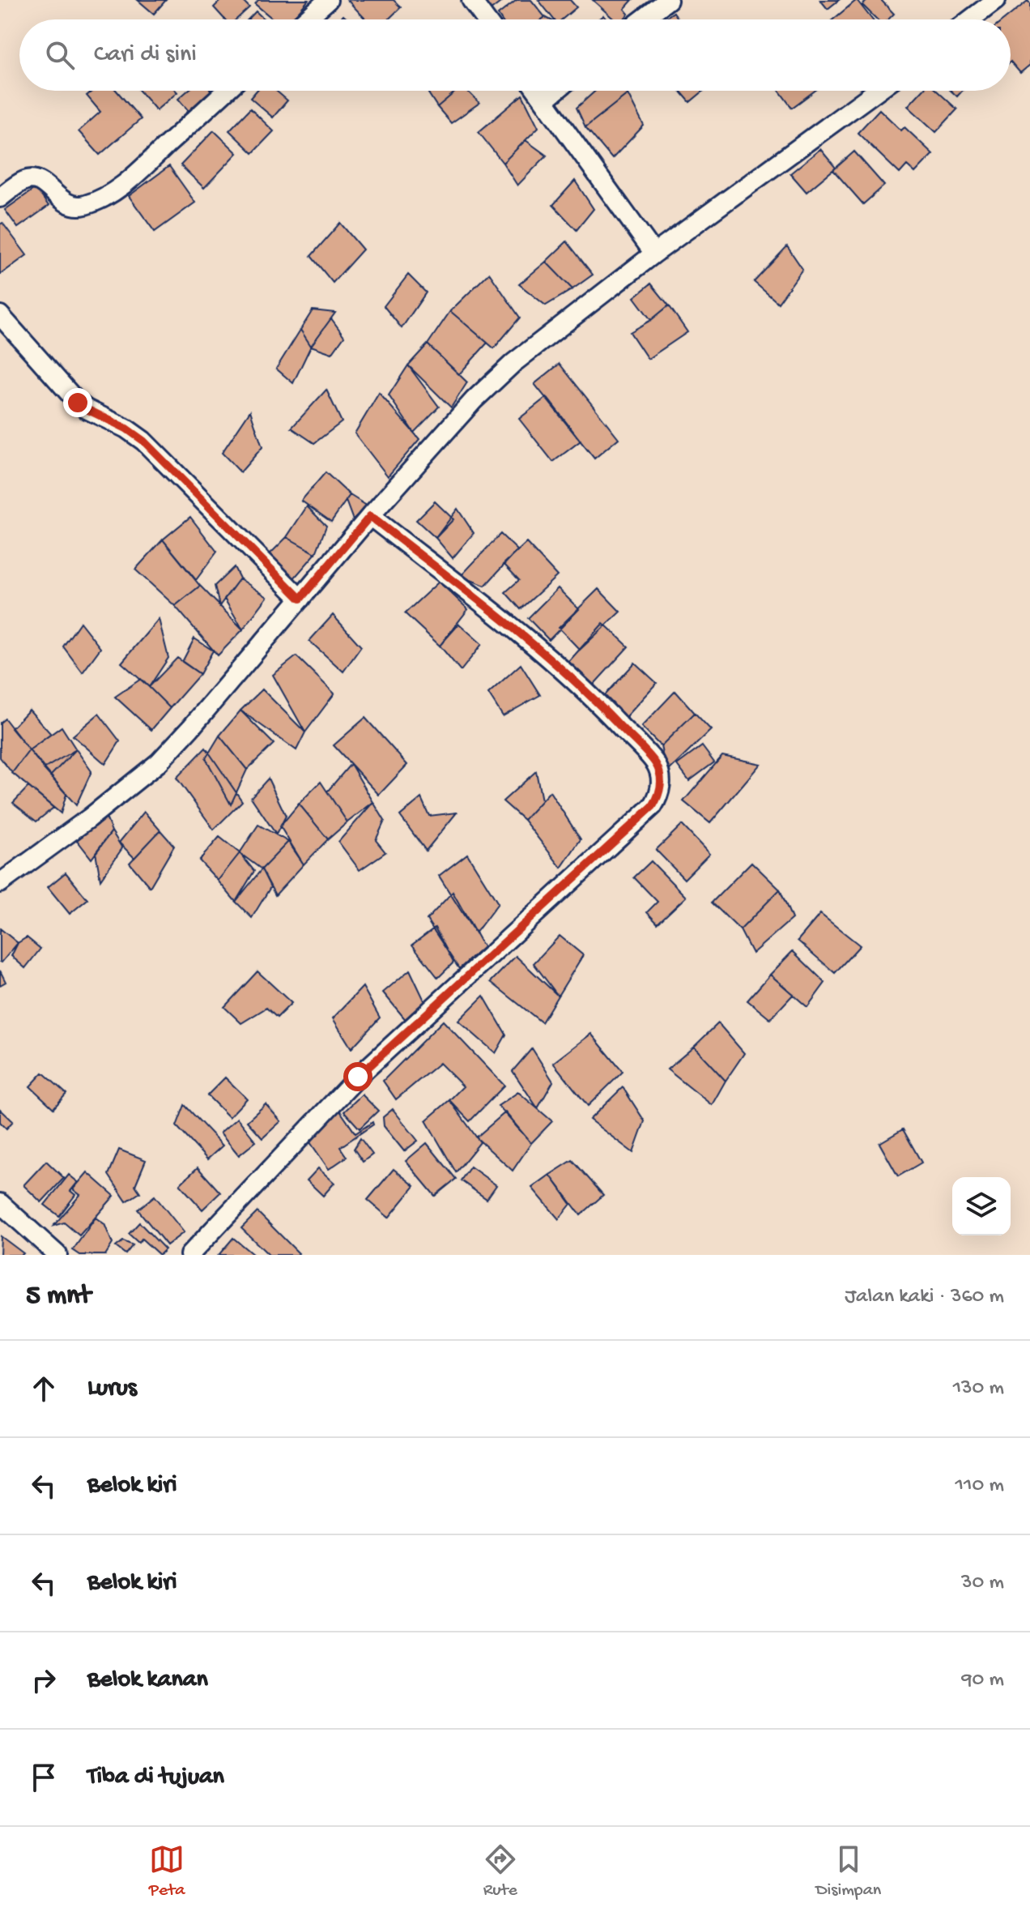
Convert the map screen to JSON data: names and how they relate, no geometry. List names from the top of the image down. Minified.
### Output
{"page":{"search":"Cari di sini","heading":["5 mnt","Jalan kaki · 360 m"],"list":[["Lurus","130 m"],["Belok kiri","110 m"],["Belok kiri","30 m"],["Belok kanan","90 m"],"Tiba di tujuan"],"nav":["Peta","Rute","Disimpan"]}}
